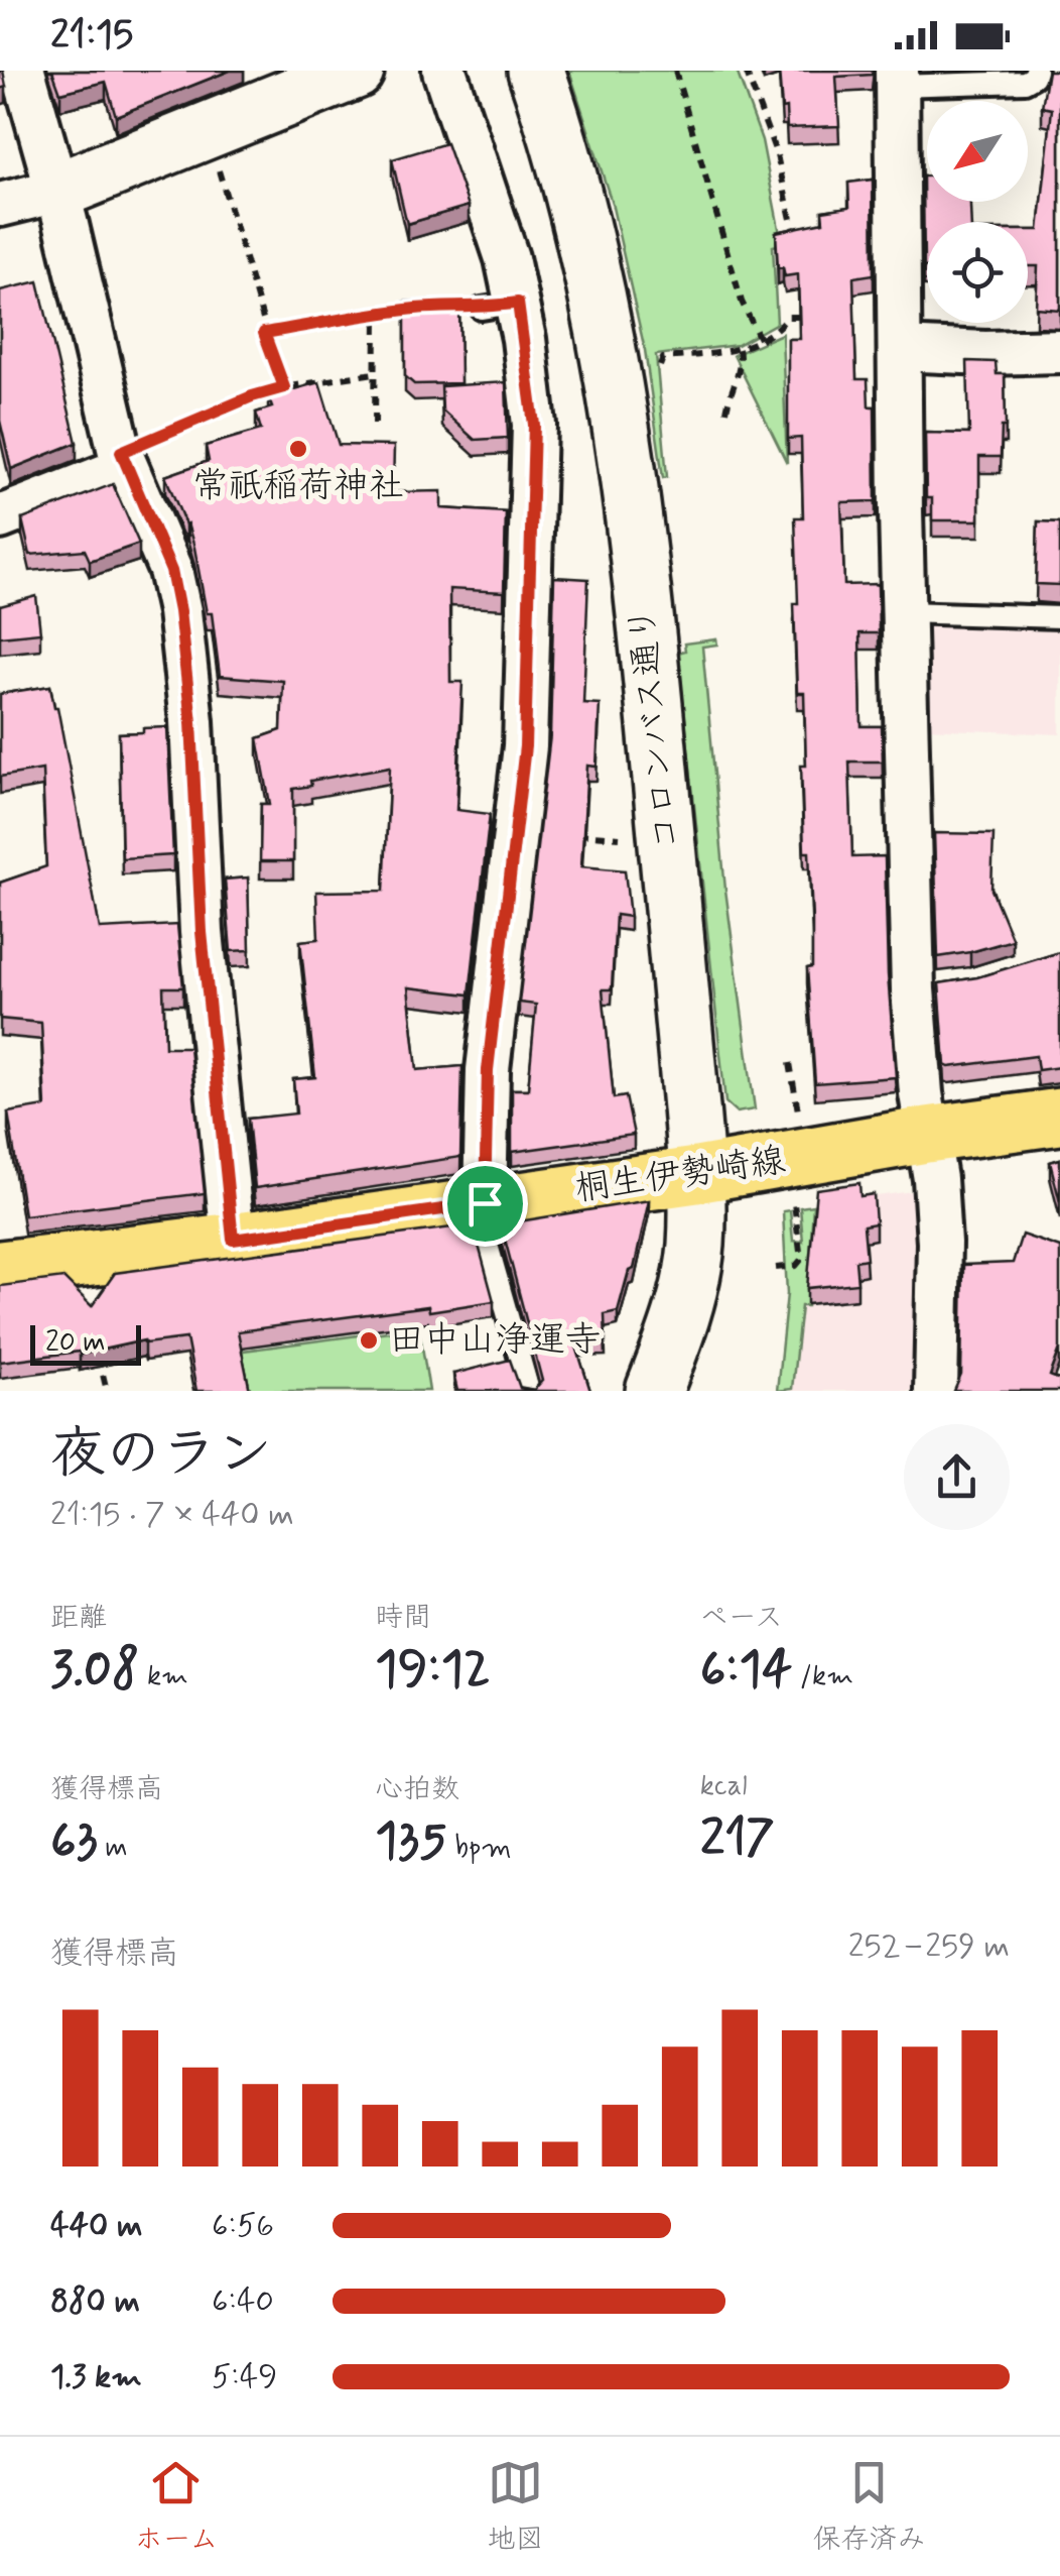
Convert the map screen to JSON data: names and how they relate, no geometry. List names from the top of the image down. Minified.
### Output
{"streets":{"main road":["桐生伊勢崎線"],"street":["コロンバス通り"]},"crossings":[["コロンバス通り","桐生伊勢崎線"]],"places":["常祇稲荷神社","田中山浄運寺"],"scale_bar":"20 m","north":"bottom left","page":{"status":"21:15","scale":"20 m","heading":["夜のラン","21:15 · 7 × 440 m"],"stats":[["距離","3.08 km"],["時間","19:12"],["ペース","6:14 /km"],["獲得標高","63 m"],["心拍数","135 bpm"],["kcal","217"]],"chart":["獲得標高","252–259 m"],"list":[{"name":"440 m","note":"6:56"},{"name":"880 m","note":"6:40"},{"name":"1.3 km","note":"5:49"}],"tabs":["ホーム","地図","保存済み"]}}
